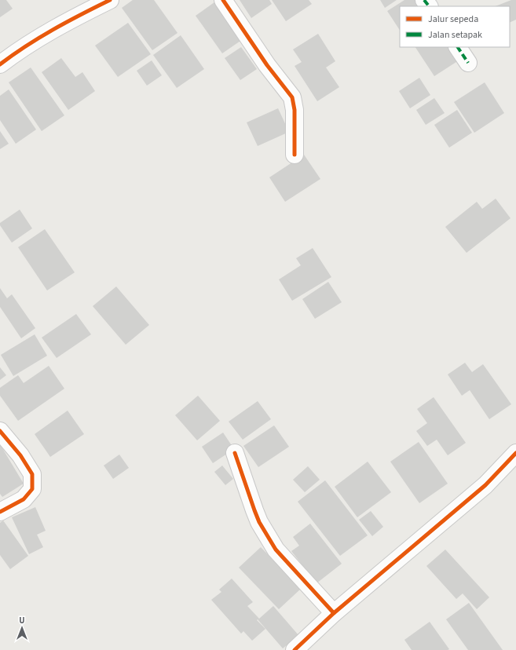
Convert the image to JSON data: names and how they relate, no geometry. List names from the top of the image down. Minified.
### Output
{"legend":["Jalur sepeda","Jalan setapak"],"north":"top"}
